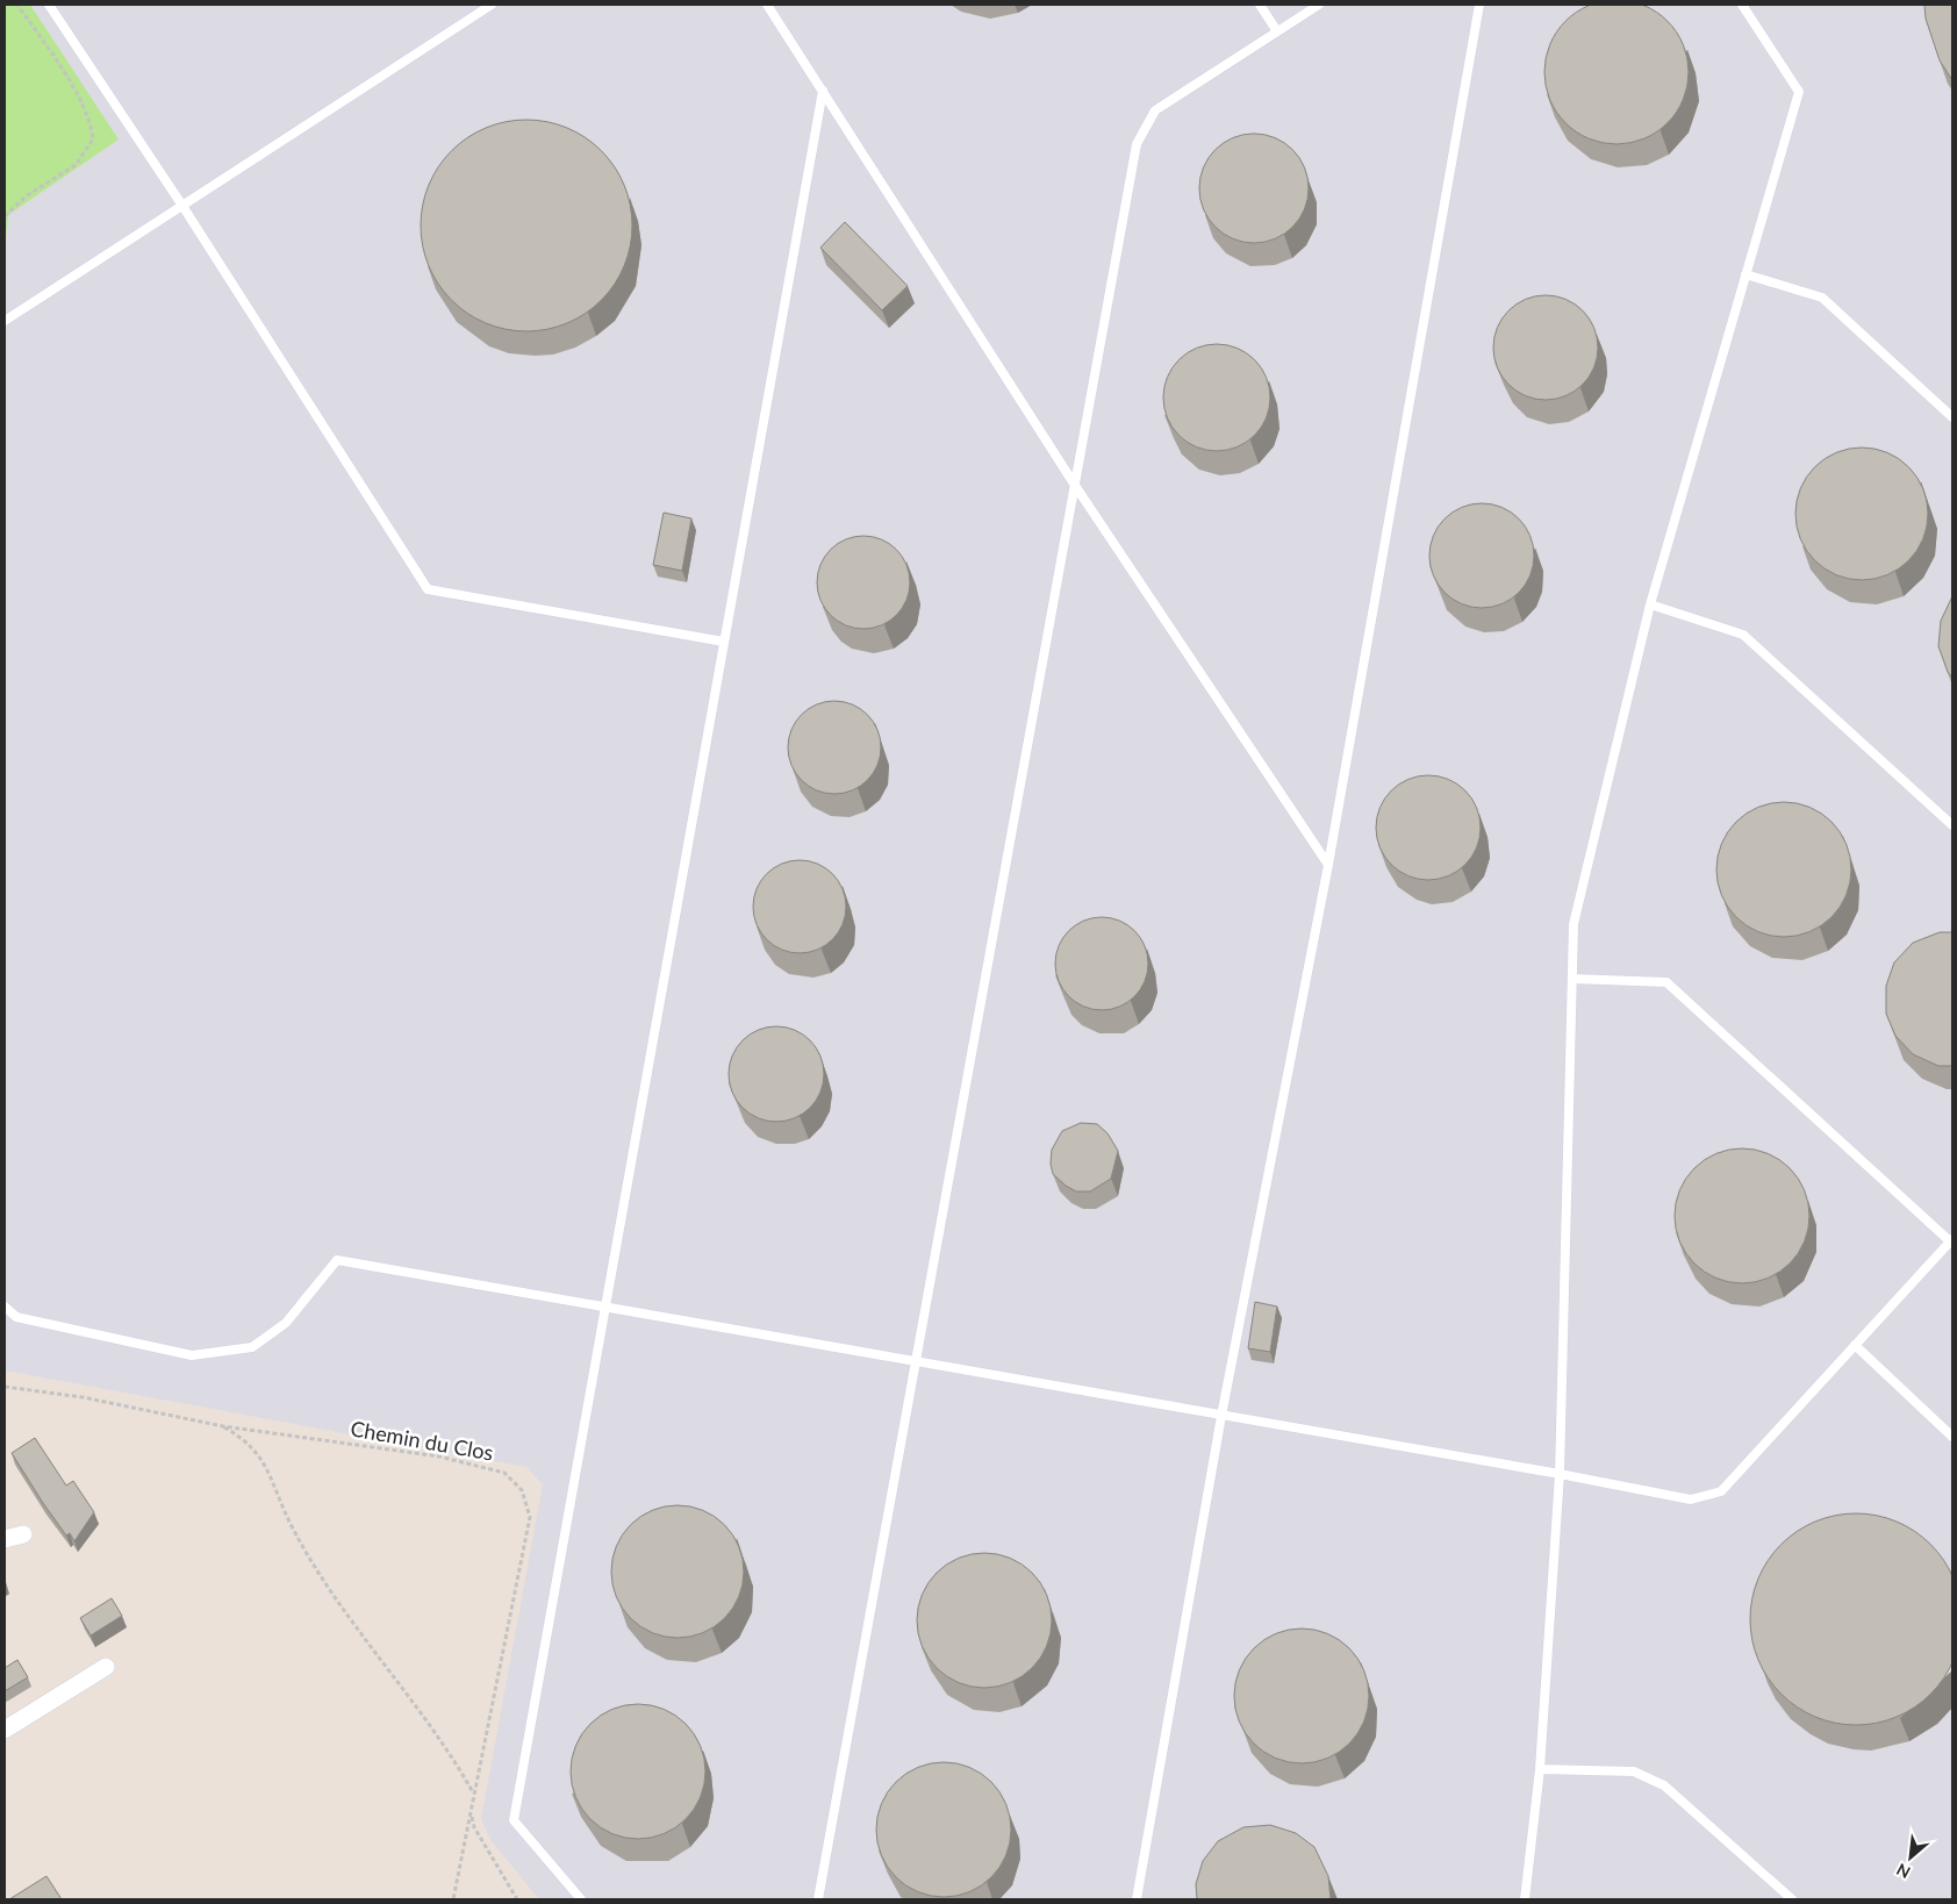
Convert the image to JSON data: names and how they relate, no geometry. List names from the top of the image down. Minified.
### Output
{"streets":{"path":["Chemin du Clos"]},"north":"bottom left"}
